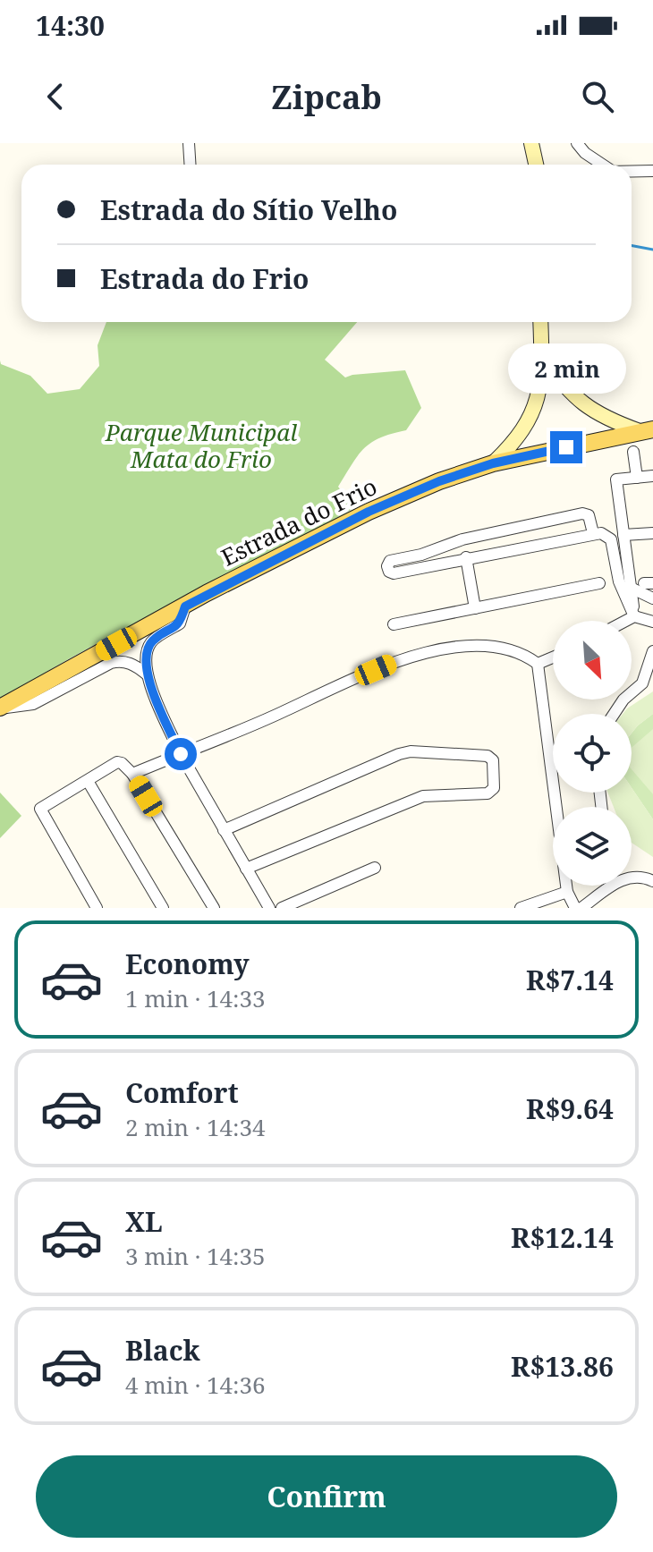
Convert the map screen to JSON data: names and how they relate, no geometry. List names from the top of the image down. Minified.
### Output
{"streets":{"main road":["Estrada do Frio"]},"parks":["Parque Municipal Mata do Frio"],"north":"bottom right","page":{"status":"14:30","header":"Zipcab","banner":["Estrada do Sítio Velho","Estrada do Frio"],"bubble":"2 min","list":[{"name":"Economy","note":"1 min · 14:33","value":"R$7.14"},{"name":"Comfort","note":"2 min · 14:34","value":"R$9.64"},{"name":"XL","note":"3 min · 14:35","value":"R$12.14"},{"name":"Black","note":"4 min · 14:36","value":"R$13.86"}],"buttons":"Confirm"}}
